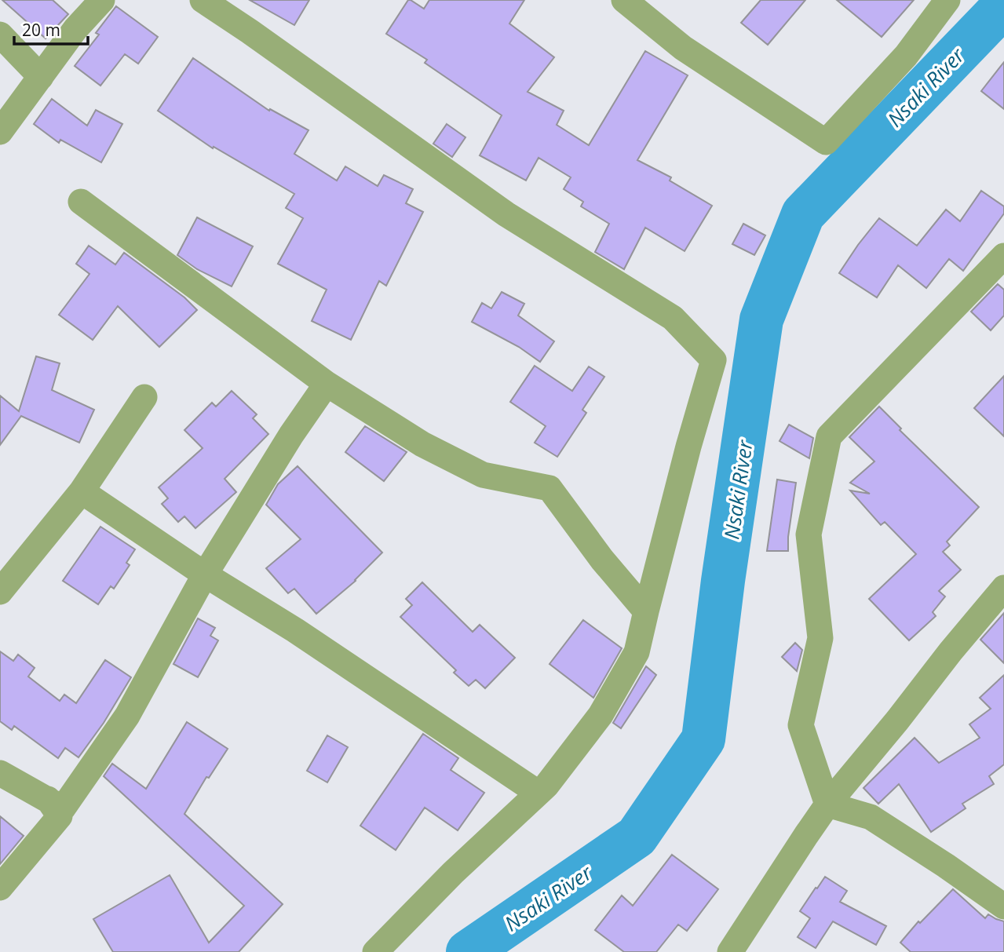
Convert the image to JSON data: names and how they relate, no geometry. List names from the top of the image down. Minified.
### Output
{"water":["Nsaki River"],"scale_bar":"20 m"}
